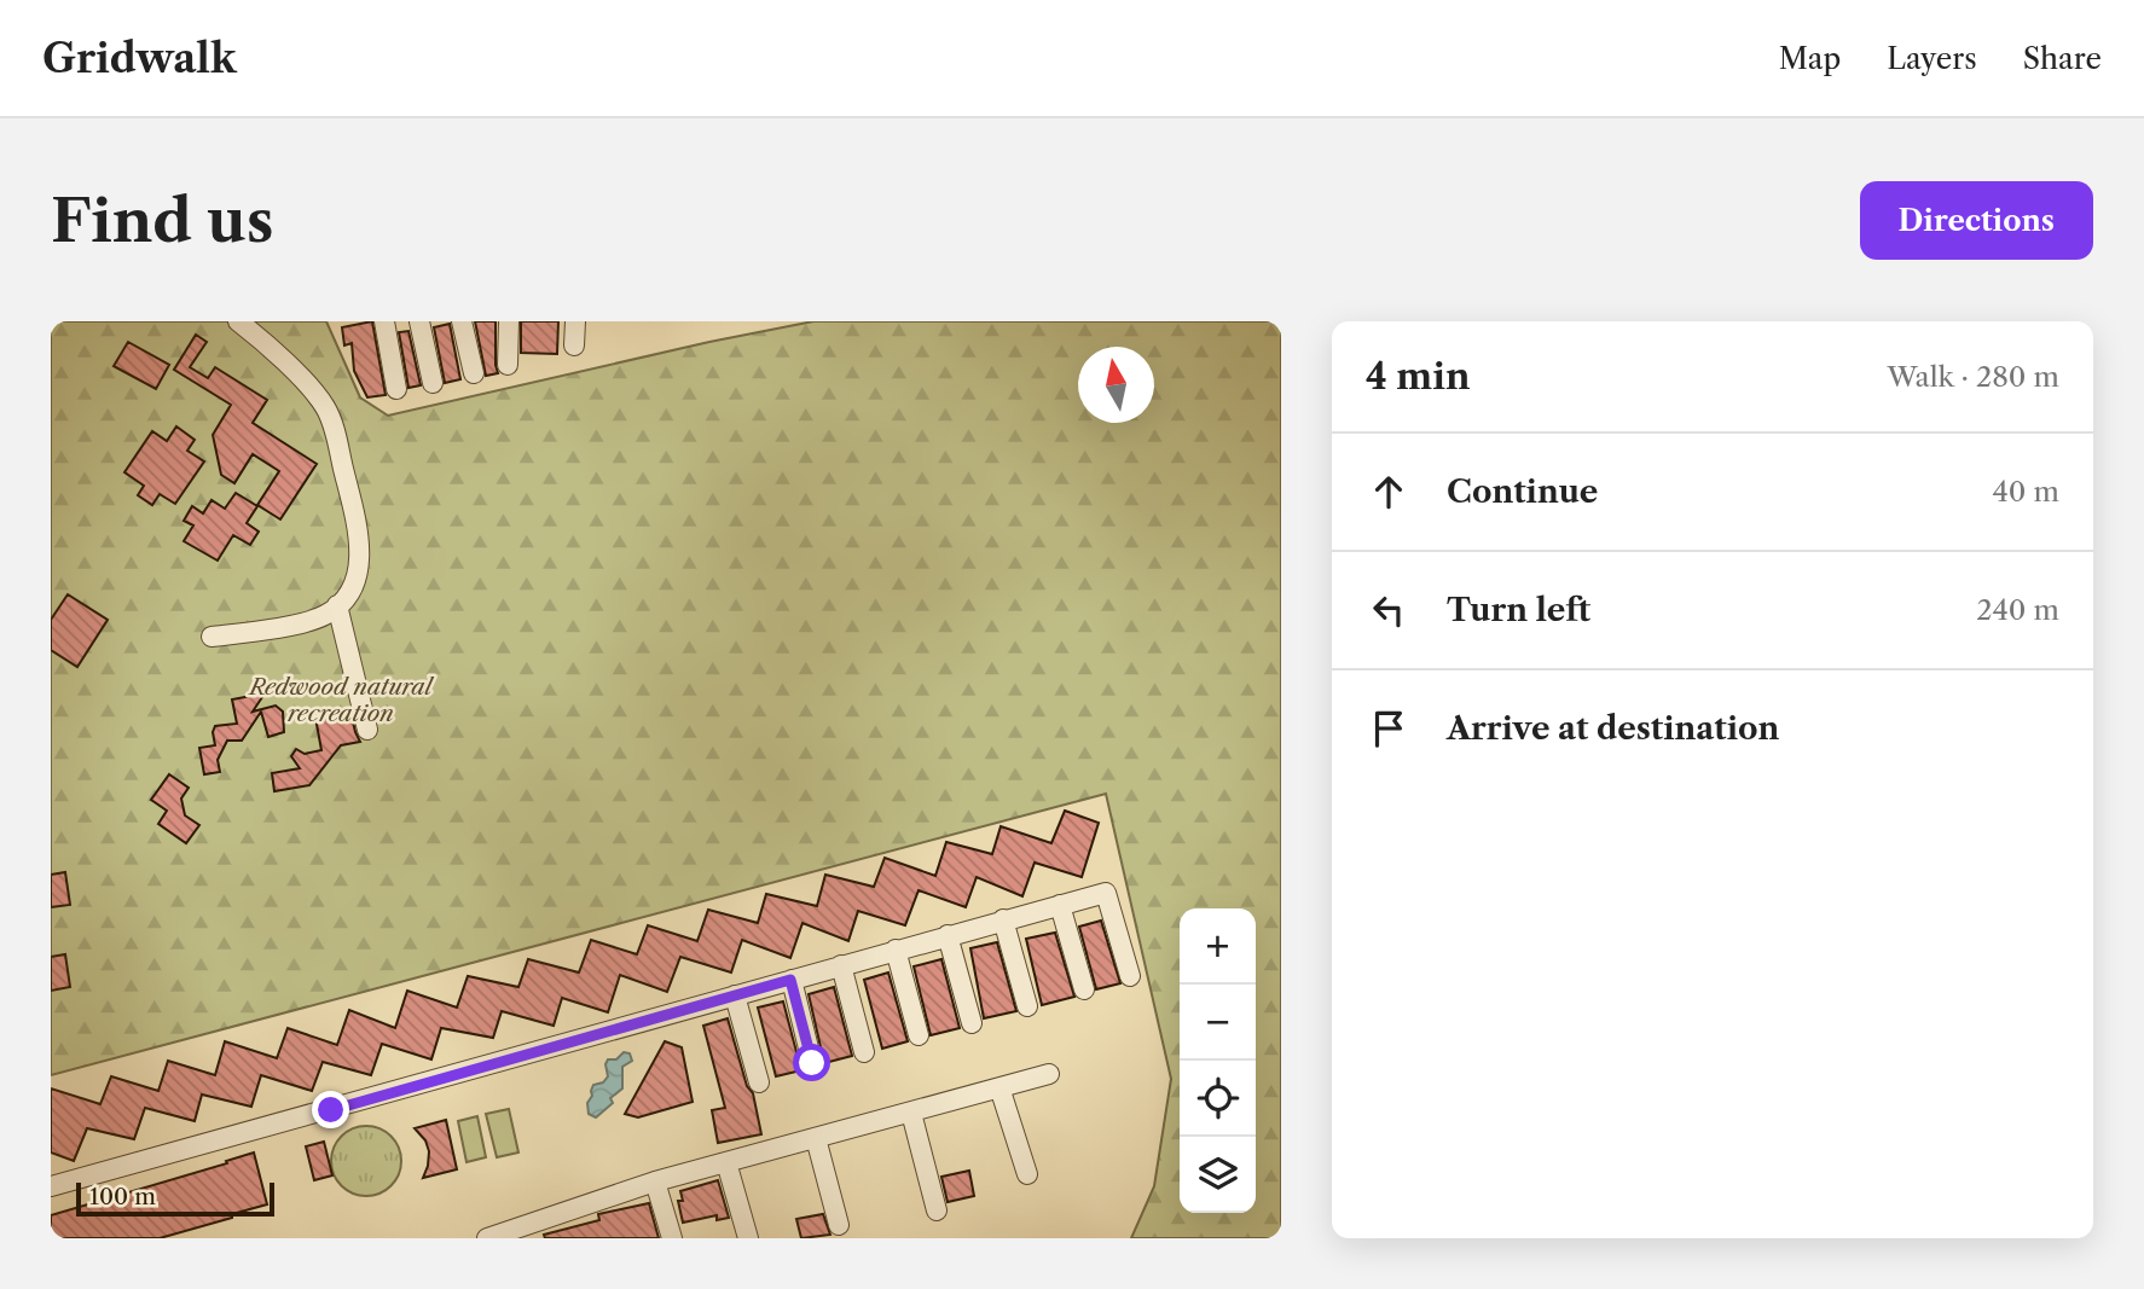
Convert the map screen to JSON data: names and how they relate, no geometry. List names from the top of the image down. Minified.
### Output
{"parks":["Redwood natural recreation"],"scale_bar":"100 m","north":"top","page":{"header":"Gridwalk","nav":["Map","Layers","Share"],"buttons":"Directions","title":"Find us","heading":["4 min","Walk · 280 m"],"list":[["Continue","40 m"],["Turn left","240 m"],"Arrive at destination"],"map_buttons":["+","−"],"scale":"100 m"}}
